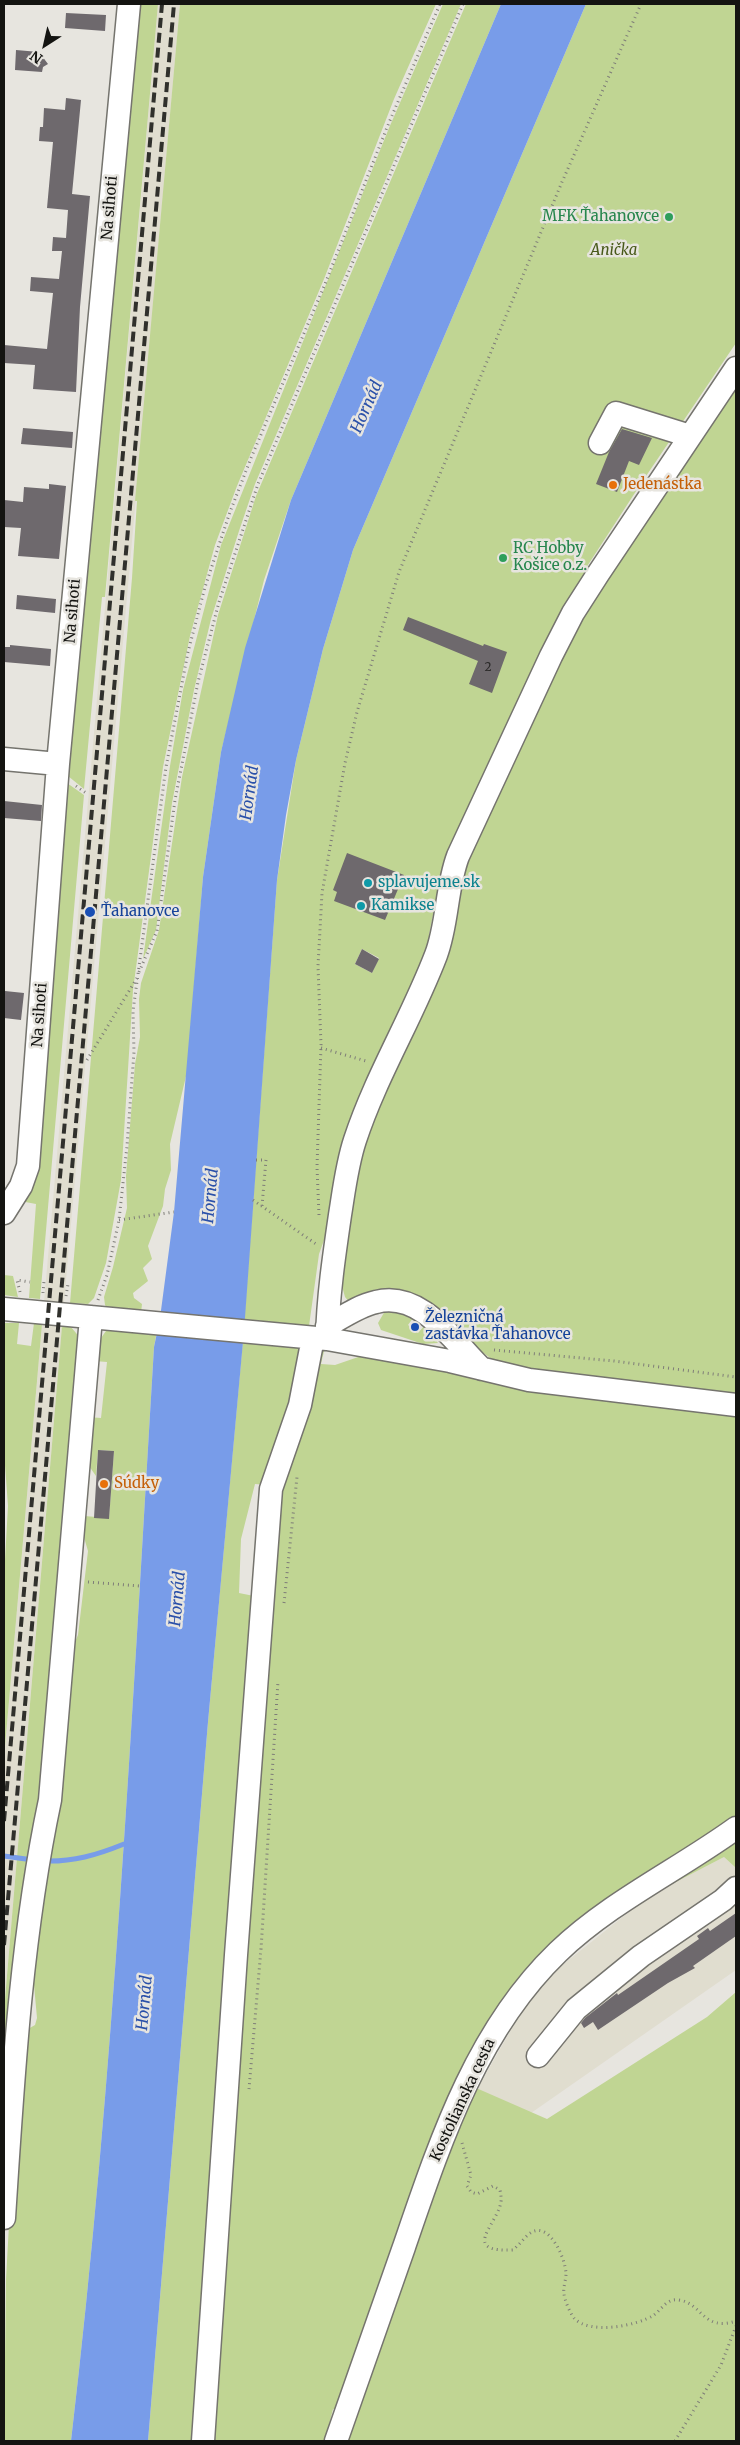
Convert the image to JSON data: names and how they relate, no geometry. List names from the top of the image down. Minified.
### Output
{"streets":{"street":["Na sihoti","Kostolianska cesta"]},"water":["Hornád"],"parks":["Anička"],"places":["MFK Ťahanovce","Jedenástka","RC Hobby Košice o.z.","splavujeme.sk","Kamikse","Ťahanovce","Železničná zastávka Ťahanovce","Súdky"],"house_numbers":["2"],"north":"bottom left"}
